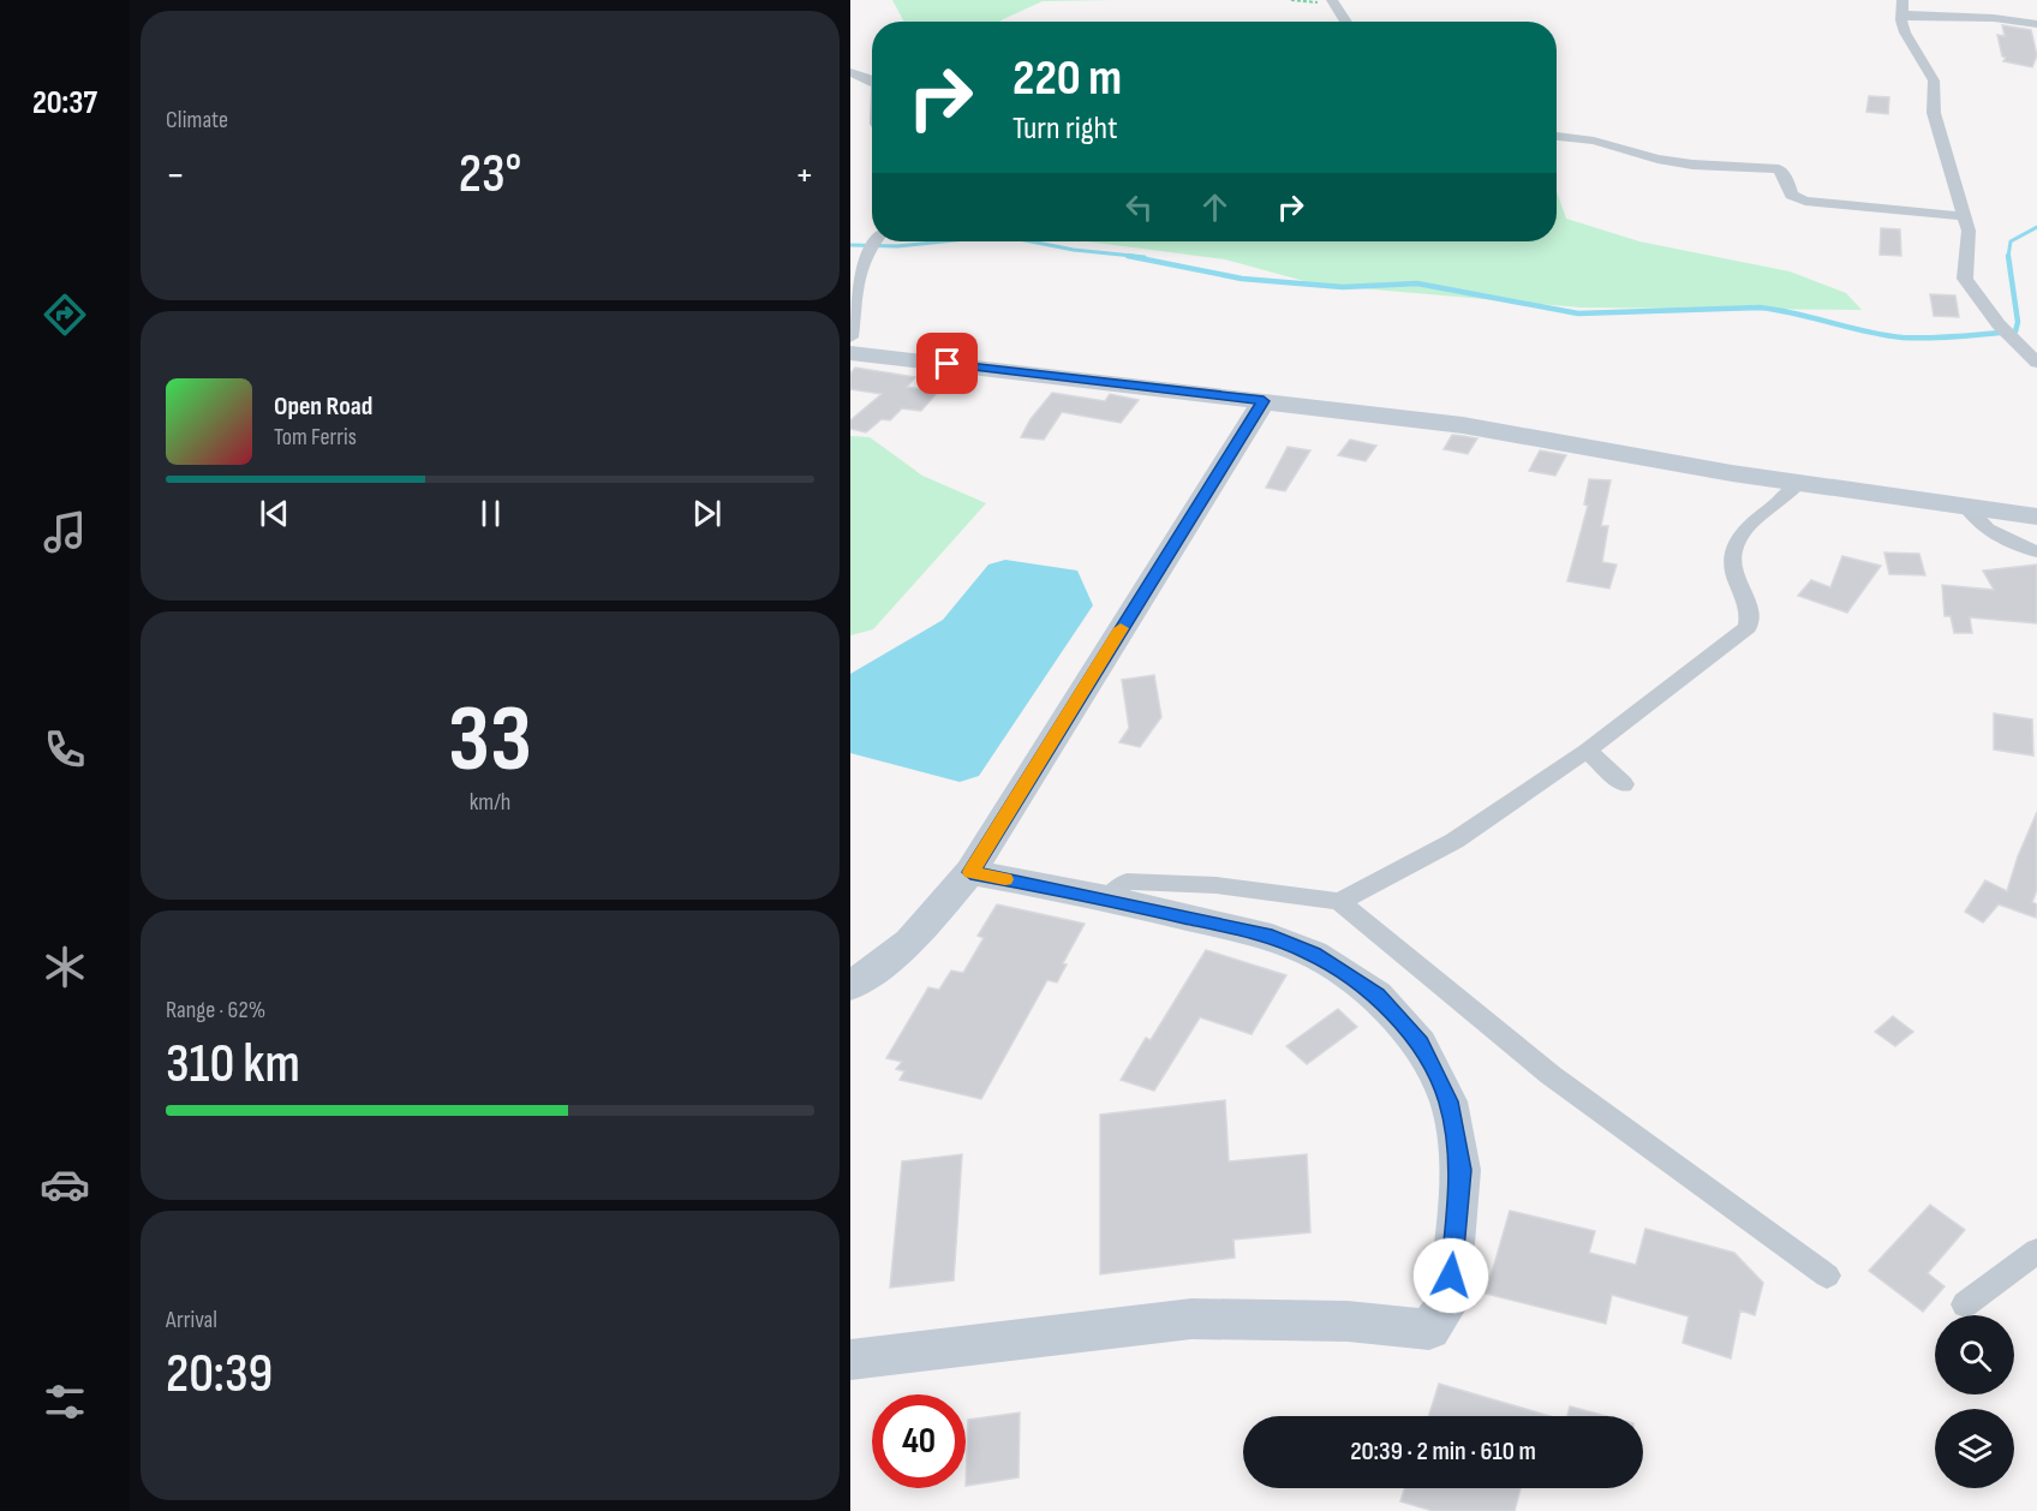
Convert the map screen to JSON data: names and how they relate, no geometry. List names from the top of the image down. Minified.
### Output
{"page":{"tabs":"20:37","tile":["Climate",["33","km/h"],["Range · 62%","310 km"],["Arrival","20:39"]],"turn":["220 m","Turn right"],"heat":["−","23°","+"],"song":["Open Road","Tom Ferris"],"limit":"40","trip":"20:39 · 2 min · 610 m"}}
